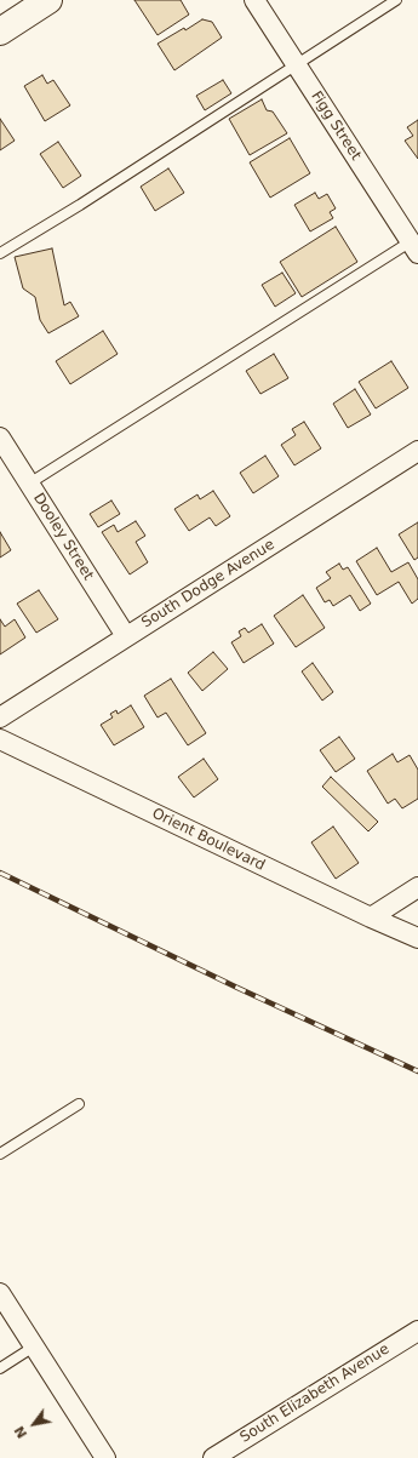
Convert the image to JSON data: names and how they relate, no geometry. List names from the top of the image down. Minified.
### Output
{"streets":{"street":["Figg Street","Dooley Street","South Dodge Avenue","Orient Boulevard","South Elizabeth Avenue"]},"crossings":[["Dooley Street","South Dodge Avenue"]],"north":"bottom left"}
